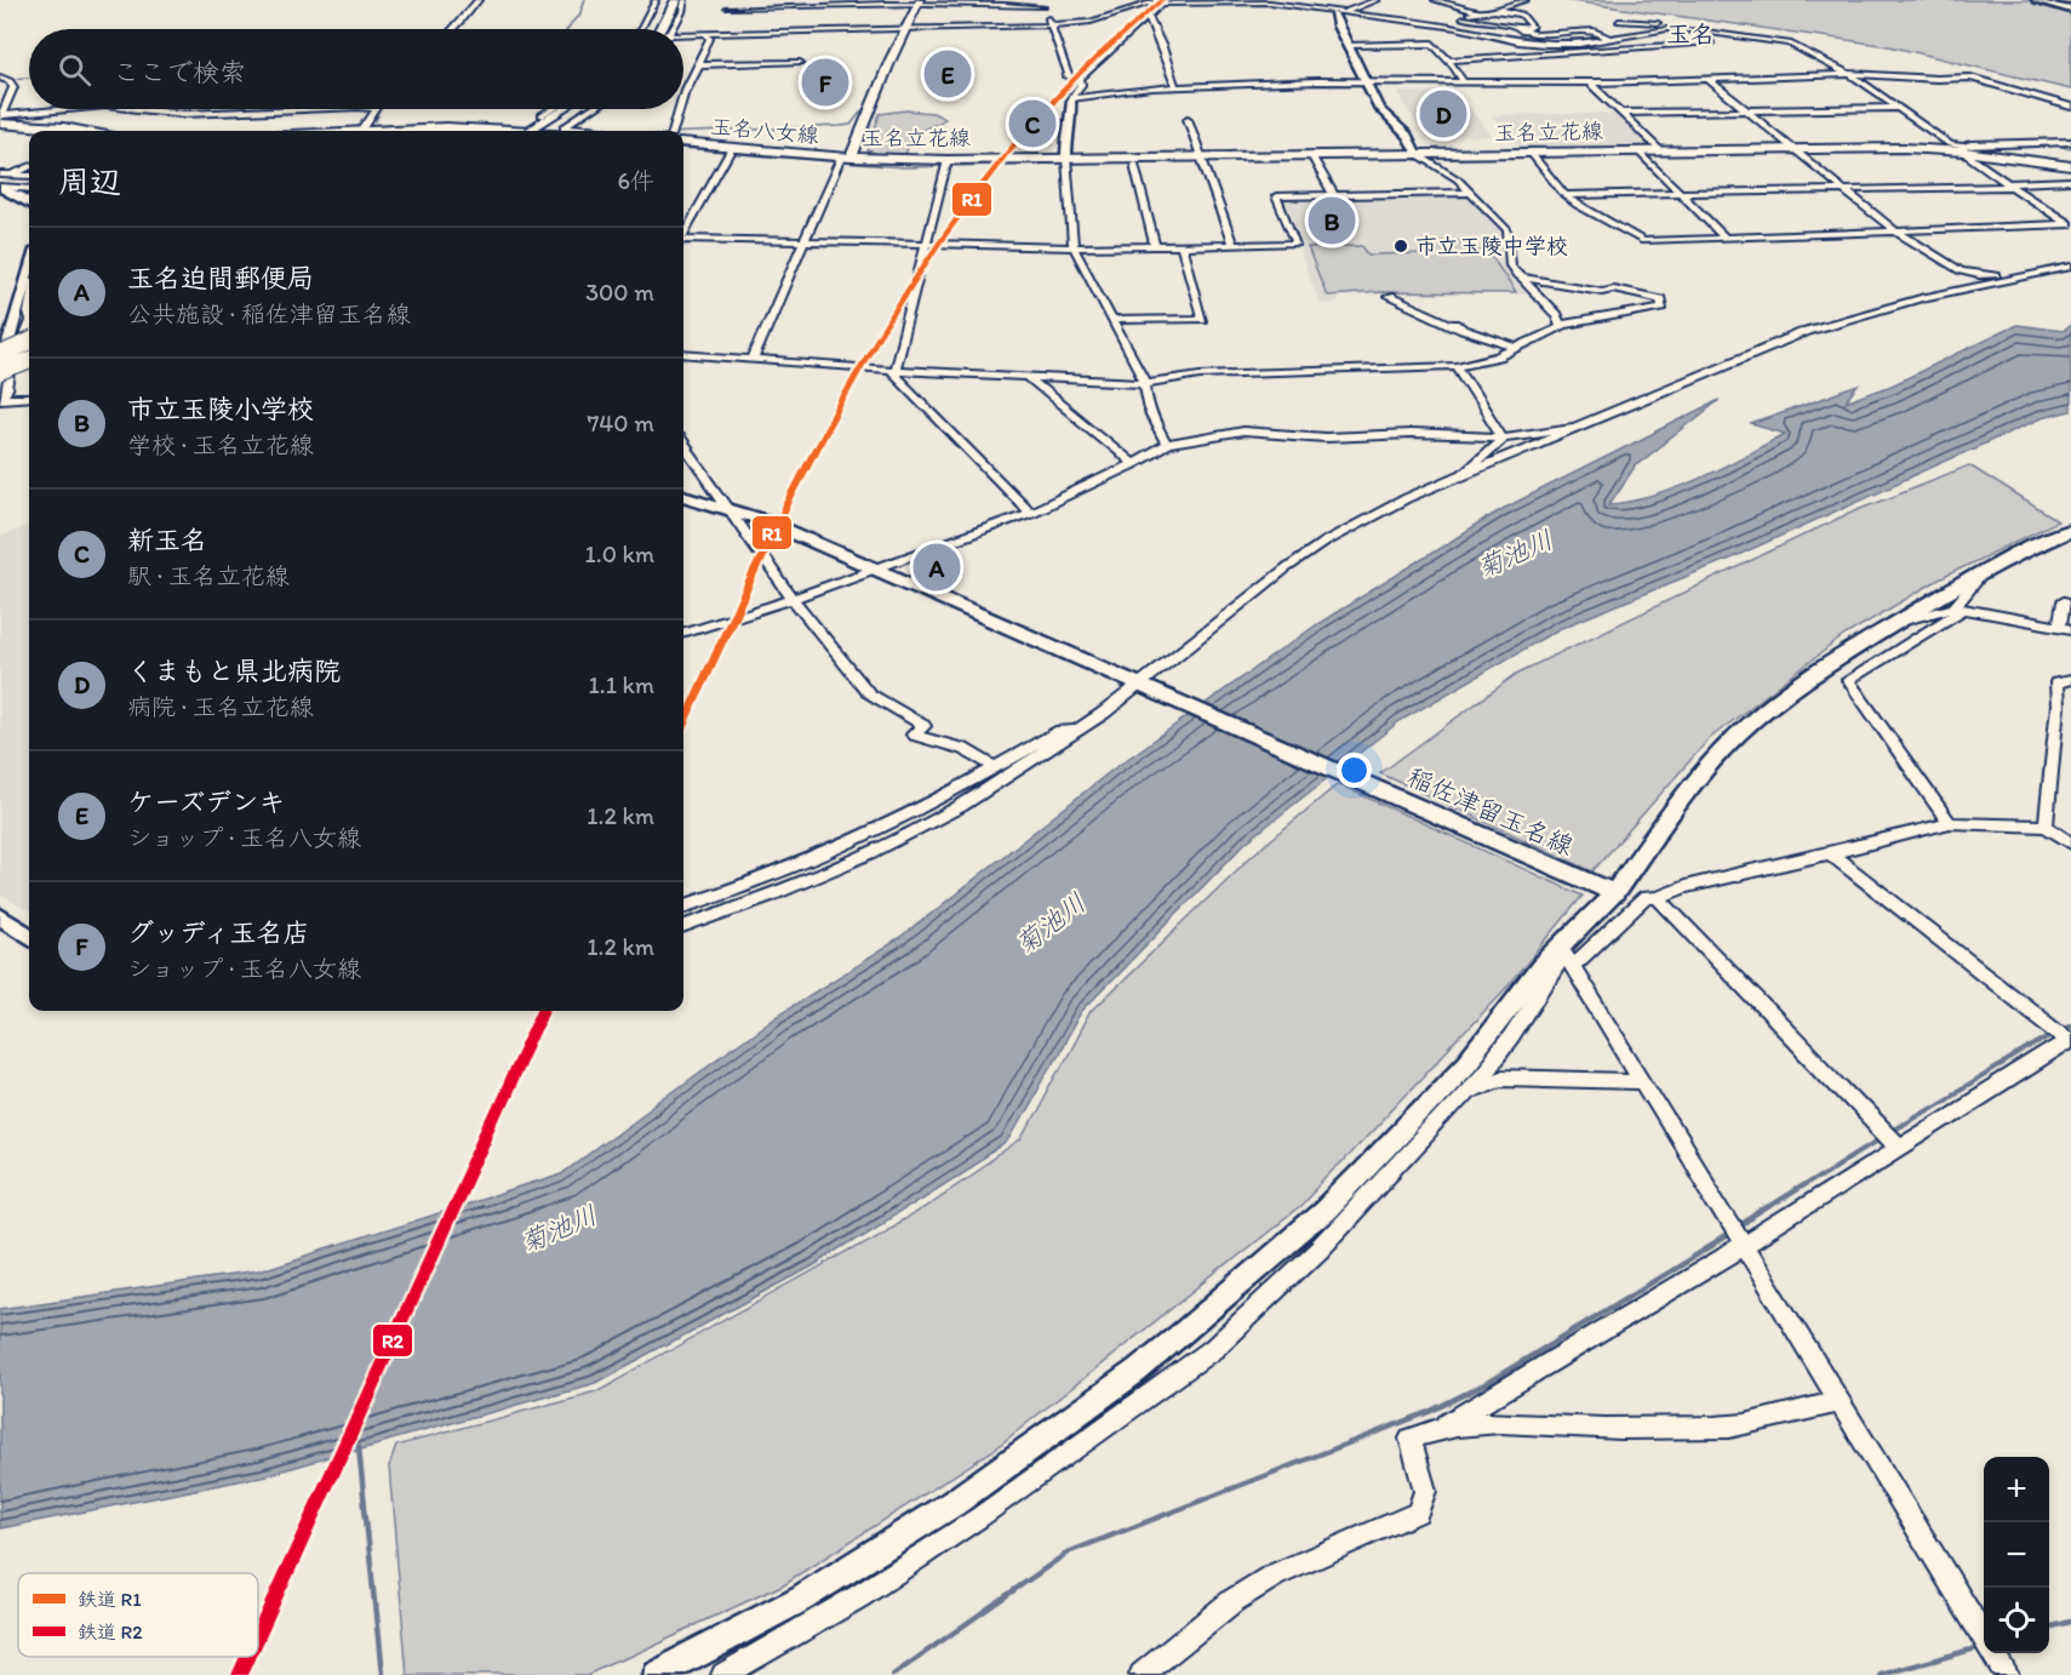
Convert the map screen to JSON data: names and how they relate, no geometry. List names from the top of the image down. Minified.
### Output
{"streets":{"main road":["玉名八女線","玉名立花線","稲佐津留玉名線"]},"crossings":[["玉名八女線","玉名立花線"]],"districts":["玉名"],"water":["菊池川"],"places":["市立玉陵中学校"],"lines":["rail line R1","rail line R2"],"legend":["鉄道 R1","鉄道 R2"],"page":{"search":"ここで検索","pins":["E","F","D","C","B","A"],"heading":["周辺","6件"],"list":[{"mark":"A","name":"玉名迫間郵便局","note":"公共施設 · 稲佐津留玉名線","value":"300 m"},{"mark":"B","name":"市立玉陵小学校","note":"学校 · 玉名立花線","value":"740 m"},{"mark":"C","name":"新玉名","note":"駅 · 玉名立花線","value":"1.0 km"},{"mark":"D","name":"くまもと県北病院","note":"病院 · 玉名立花線","value":"1.1 km"},{"mark":"E","name":"ケーズデンキ","note":"ショップ · 玉名八女線","value":"1.2 km"},{"mark":"F","name":"グッディ玉名店","note":"ショップ · 玉名八女線","value":"1.2 km"}],"map_buttons":["+","−"]}}
